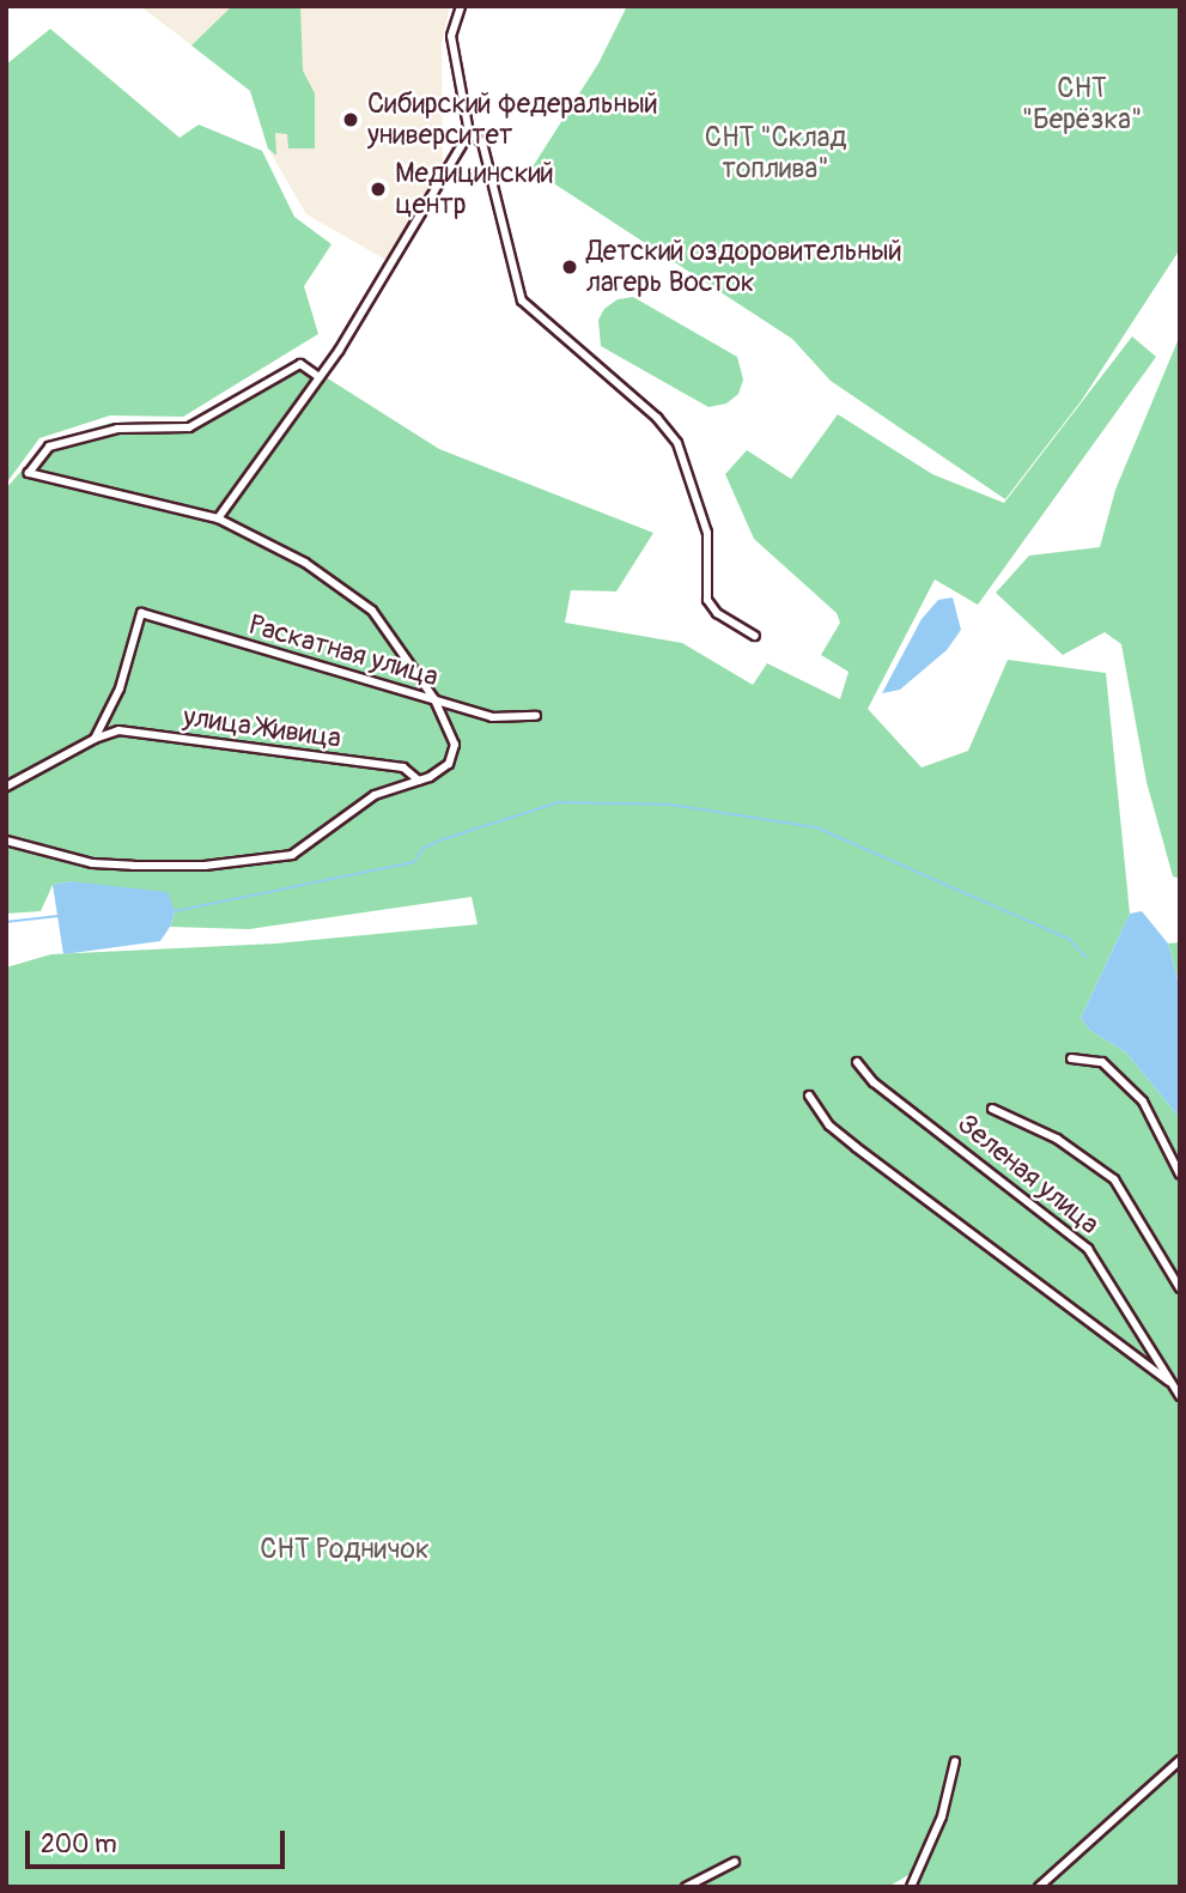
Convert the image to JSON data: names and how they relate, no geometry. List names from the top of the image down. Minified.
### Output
{"streets":{"street":["Раскатная улица","улица Живица","Зеленая улица"]},"crossings":[["Раскатная улица","улица Живица"]],"parks":["СНТ \"Берёзка\"","СНТ \"Склад топлива\"","СНТ Родничок"],"places":["Сибирский федеральный университет","Медицинский центр","Детский оздоровительный лагерь Восток"],"scale_bar":"200 m"}
